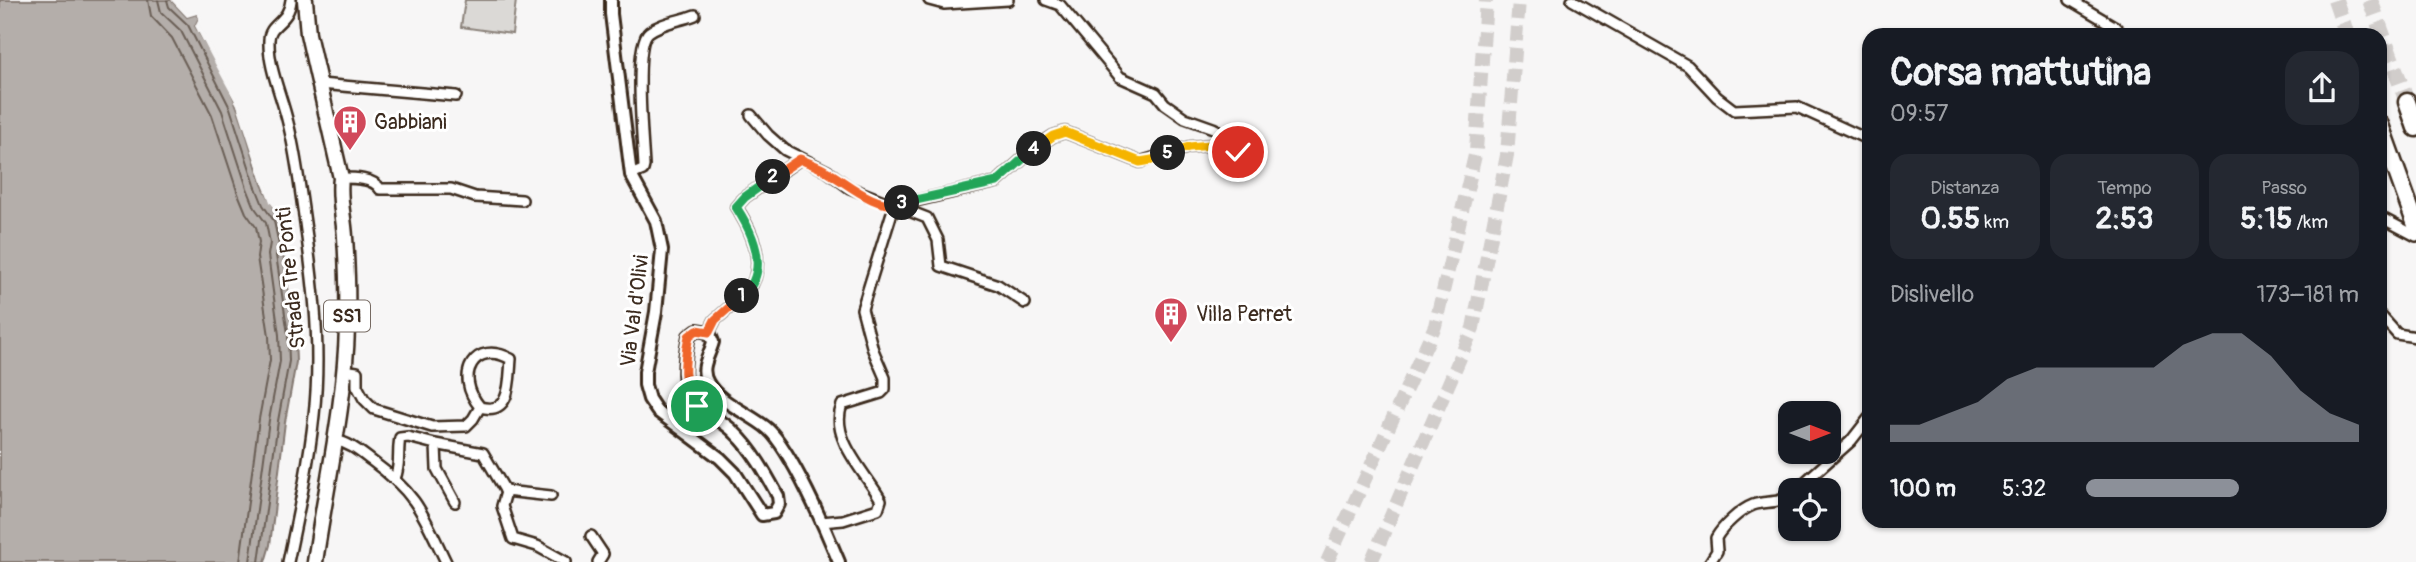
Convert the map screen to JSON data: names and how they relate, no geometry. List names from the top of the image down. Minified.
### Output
{"streets":{"main road":["SS1"],"street":["Strada Tre Ponti","Via Val d'Olivi"]},"places":{"building":["Gabbiani","Villa Perret"]},"north":"right","page":{"heading":["Corsa mattutina","09:57"],"pins":["4","5","2","3","1"],"stats":[["Distanza","0.55 km"],["Tempo","2:53"],["Passo","5:15 /km"]],"chart":["Dislivello","173–181 m"],"list":[{"name":"100 m","note":"5:32"}]}}
